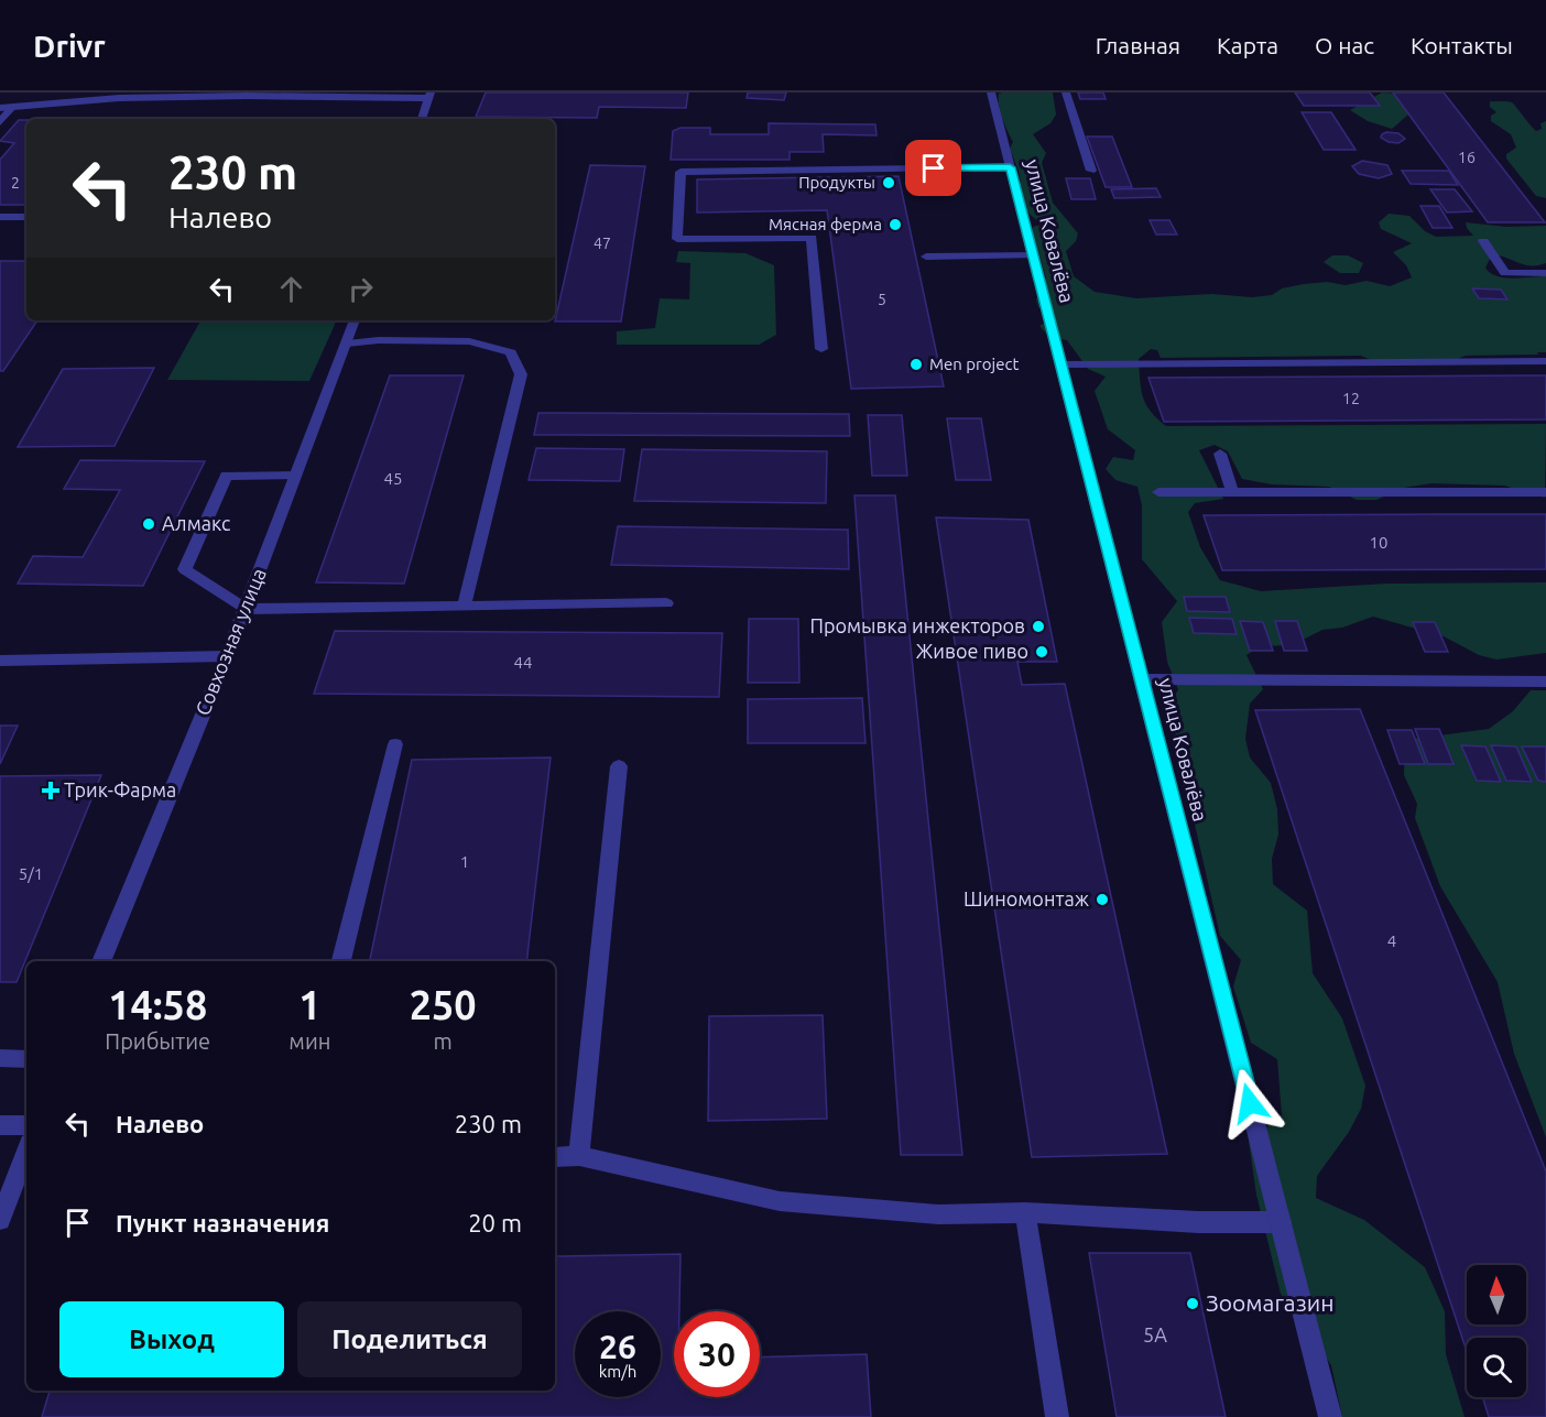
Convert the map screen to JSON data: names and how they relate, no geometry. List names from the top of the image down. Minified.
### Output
{"streets":{"street":["улица Ковалёва","Совхозная улица"]},"places":{"other":["Продукты","Мясная ферма","Men project","Алмакс","Промывка инжекторов","Живое пиво","Шиномонтаж","Зоомагазин"],"health":["Трик-Фарма"]},"house_numbers":["16","2","47","5","12","45","10","44","1","5/1","4","5А"],"north":"top","page":{"header":"Drivr","nav":["Главная","Карта","О нас","Контакты"],"turn":["230 m","Налево"],"eta":["14:58","Прибытие","1","мин","250","m"],"list":[{"name":"Налево","value":"230 m"},{"name":"Пункт назначения","value":"20 m"}],"buttons":["Выход","Поделиться"],"speed":"26 km/h","limit":"30"}}
